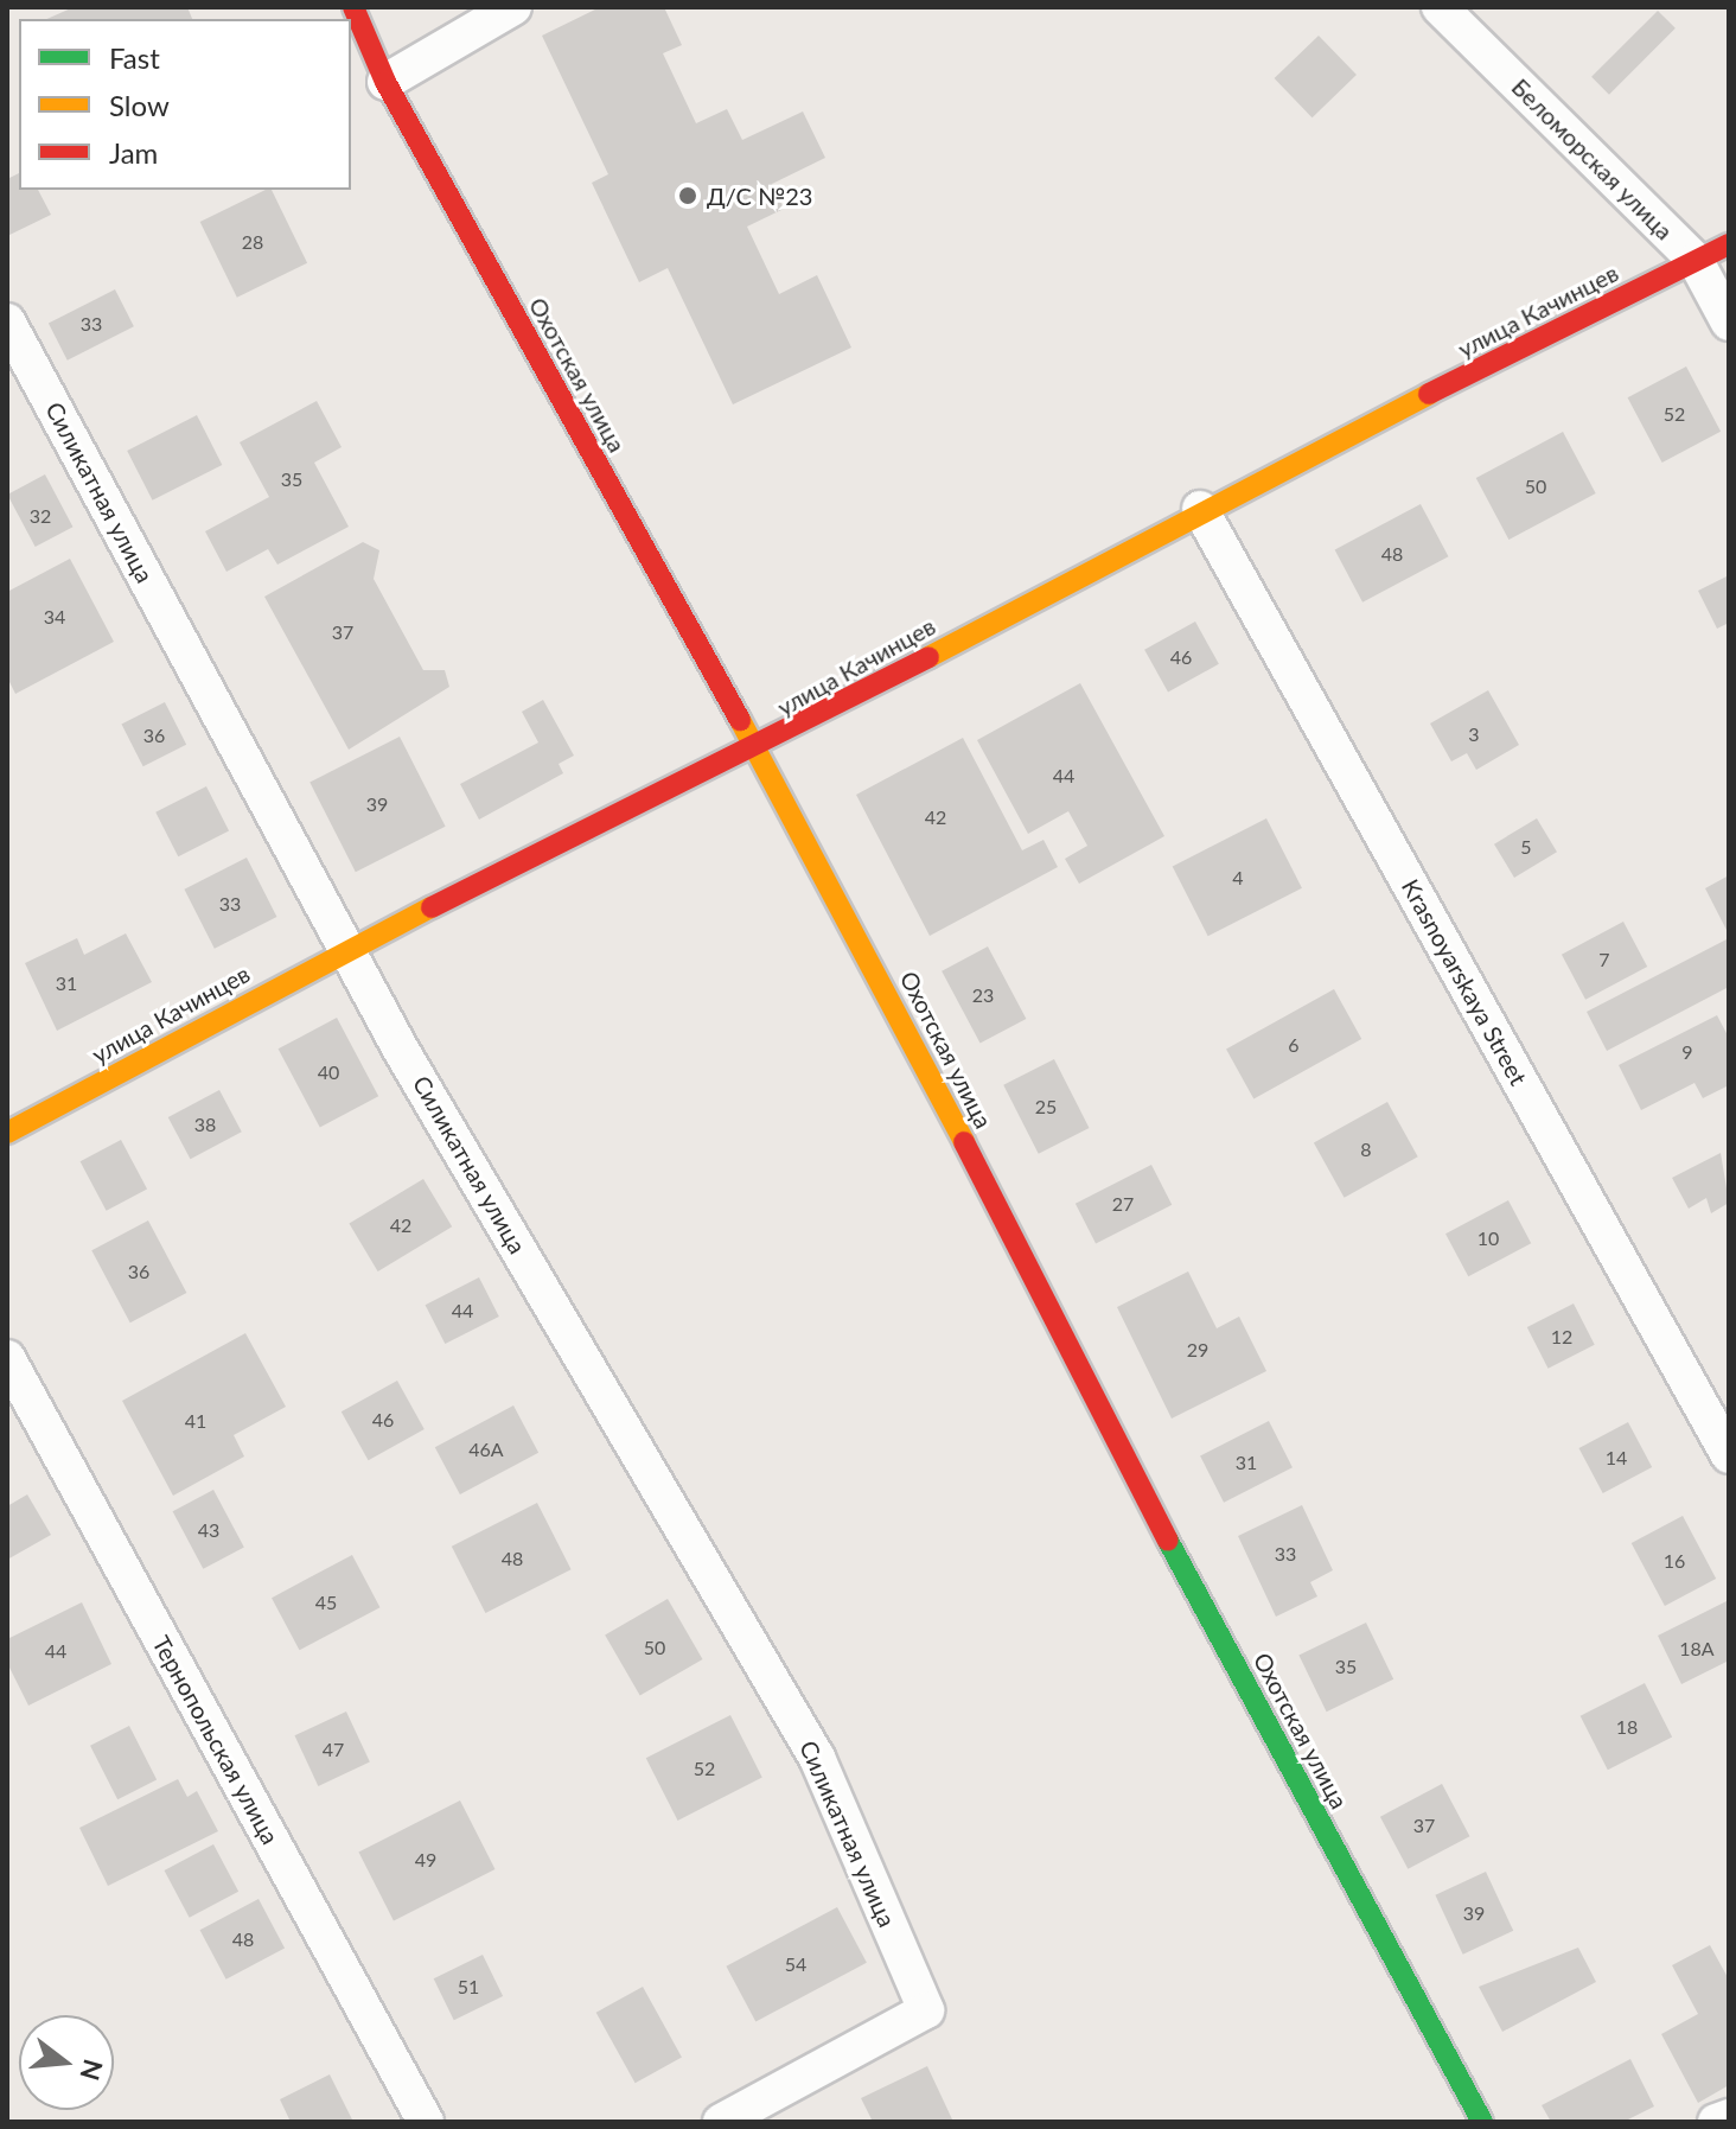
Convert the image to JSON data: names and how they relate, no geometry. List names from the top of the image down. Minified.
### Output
{"streets":{"street":["Беломорская улица","улица Качинцев","Охотская улица","Силикатная улица","Krasnoyarskaya Street","Тернопольская улица"]},"crossings":[["Беломорская улица","улица Качинцев"],["улица Качинцев","Охотская улица"],["улица Качинцев","Силикатная улица"],["улица Качинцев","Krasnoyarskaya Street"]],"places":["Д/С №23"],"house_numbers":["28","33","52","35","50","32","48","34","37","46","3","36","44","39","42","5","4","33","7","31","23","6","9","40","25","38","8","27","42","10","36","44","12","29","46","41","46А","14","31","43","33","48","16","45","50","18А","44","35","18","47","52","37","49","39","48","54","51"],"legend":["Fast","Slow","Jam"],"north":"right"}
